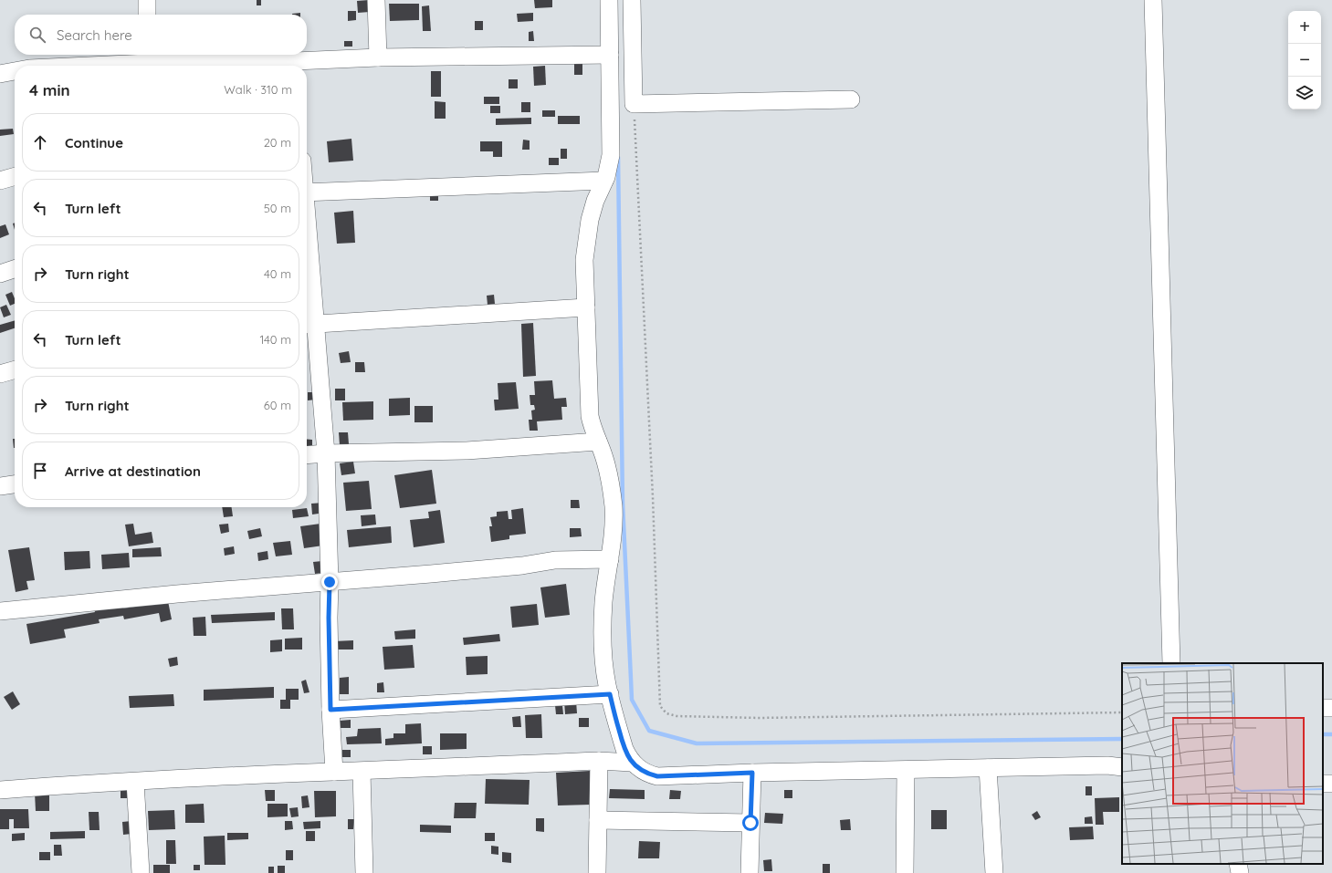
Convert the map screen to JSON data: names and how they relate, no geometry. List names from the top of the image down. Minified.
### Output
{"page":{"map_buttons":["+","−"],"search":"Search here","heading":["4 min","Walk · 310 m"],"list":[["Continue","20 m"],["Turn left","50 m"],["Turn right","40 m"],["Turn left","140 m"],["Turn right","60 m"],"Arrive at destination"]}}
